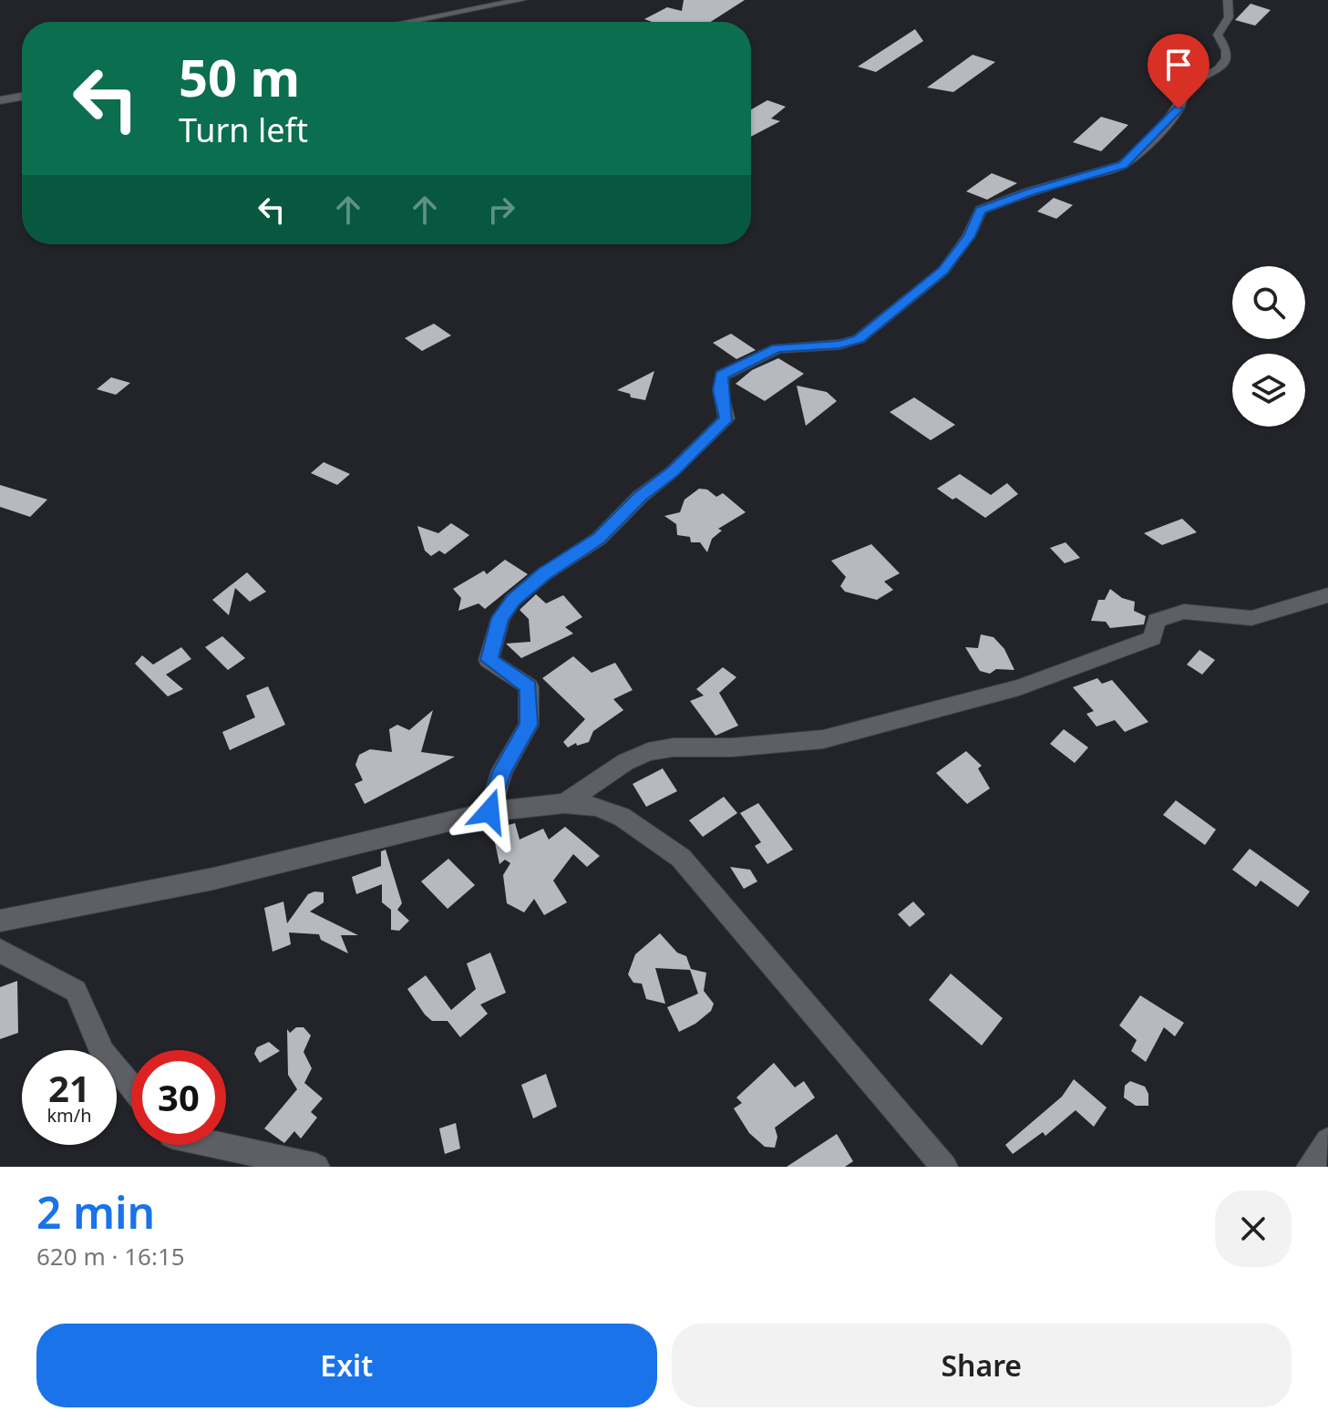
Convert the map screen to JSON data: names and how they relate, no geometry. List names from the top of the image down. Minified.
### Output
{"page":{"turn":["50 m","Turn left"],"speed":"21 km/h","limit":"30","heading":["2 min","620 m · 16:15"],"buttons":["Exit","Share"]}}
